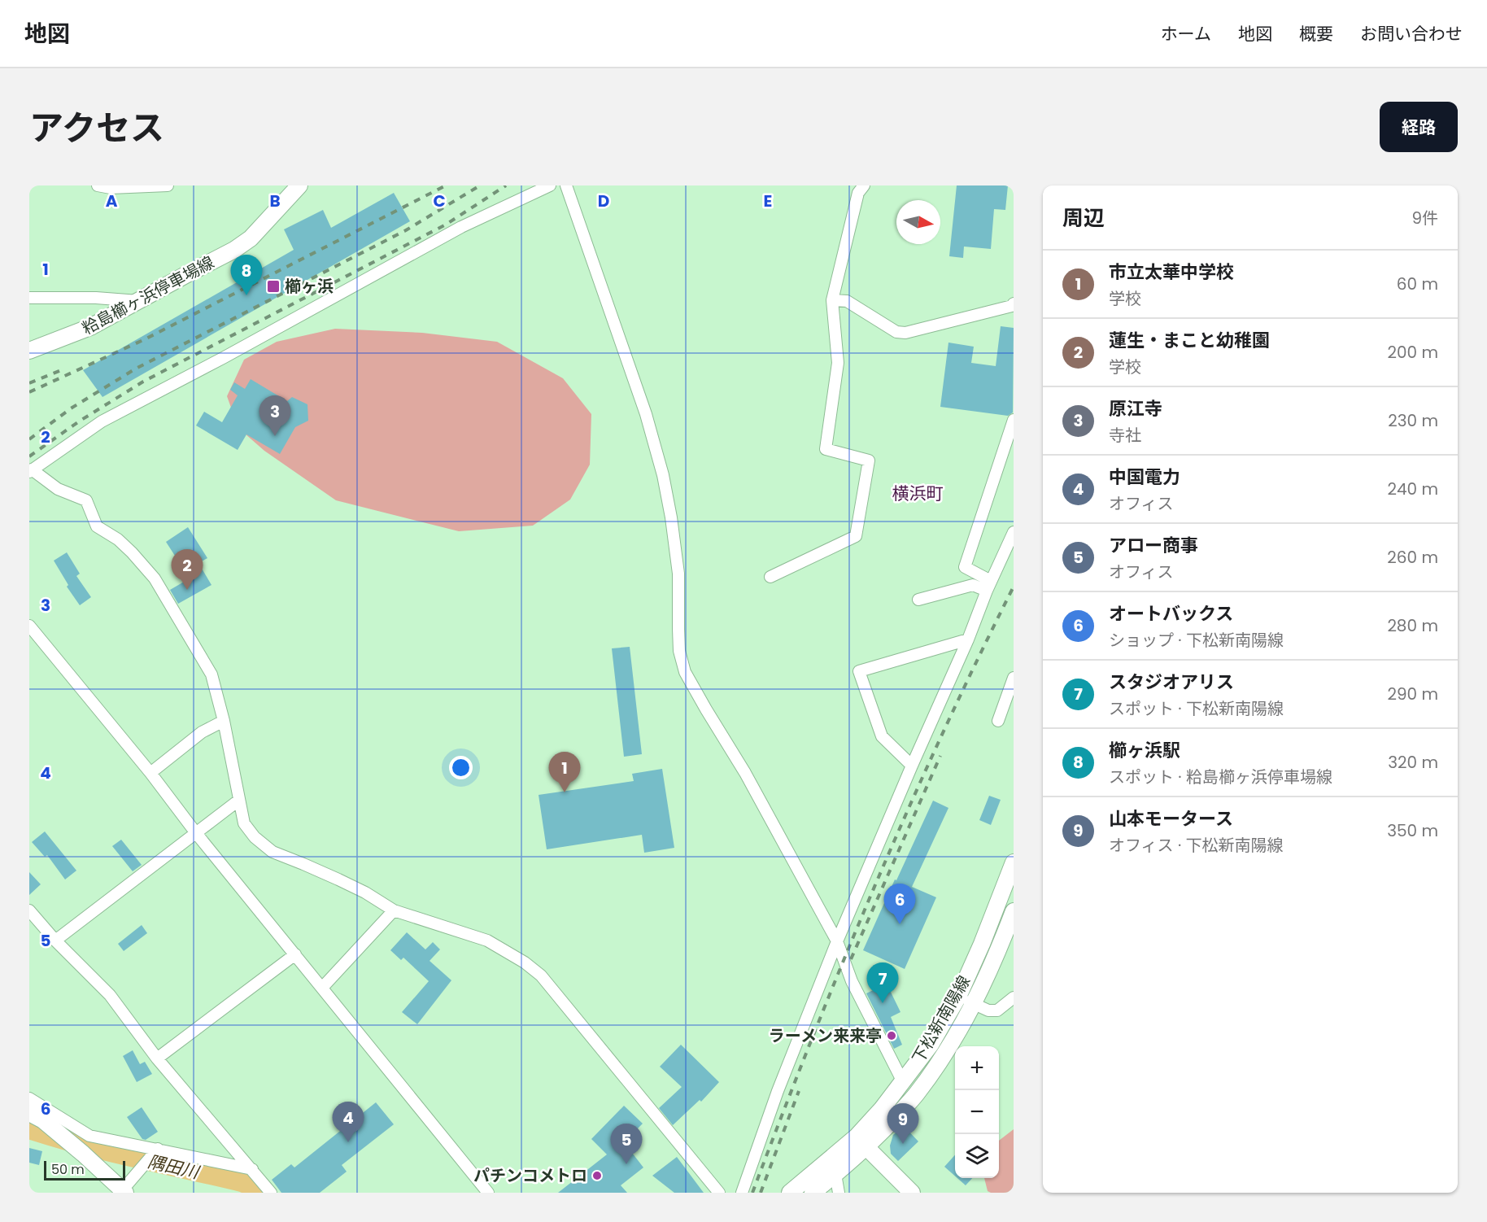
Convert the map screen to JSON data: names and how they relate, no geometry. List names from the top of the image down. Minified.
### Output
{"streets":{"main road":["粭島櫛ヶ浜停車場線","下松新南陽線"]},"districts":["横浜町"],"water":["隅田川"],"places":{"transit":["櫛ヶ浜"],"other":["ラーメン来来亭","パチンコメトロ"]},"scale_bar":"50 m","north":"right","page":{"header":"地図","nav":["ホーム","地図","概要","お問い合わせ"],"title":"アクセス","buttons":"経路","heading":["周辺","9件"],"list":[{"mark":"1","name":"市立太華中学校","note":"学校","value":"60 m"},{"mark":"2","name":"蓮生・まこと幼稚園","note":"学校","value":"200 m"},{"mark":"3","name":"原江寺","note":"寺社","value":"230 m"},{"mark":"4","name":"中国電力","note":"オフィス","value":"240 m"},{"mark":"5","name":"アロー商事","note":"オフィス","value":"260 m"},{"mark":"6","name":"オートバックス","note":"ショップ · 下松新南陽線","value":"280 m"},{"mark":"7","name":"スタジオアリス","note":"スポット · 下松新南陽線","value":"290 m"},{"mark":"8","name":"櫛ヶ浜駅","note":"スポット · 粭島櫛ヶ浜停車場線","value":"320 m"},{"mark":"9","name":"山本モータース","note":"オフィス · 下松新南陽線","value":"350 m"}],"pins":["8","3","2","1","6","7","4","9","5"],"map_buttons":["+","−"],"scale":"50 m"},"grid":{"columns":["A","B","C","D","E"],"rows":["1","2","3","4","5","6"]}}
